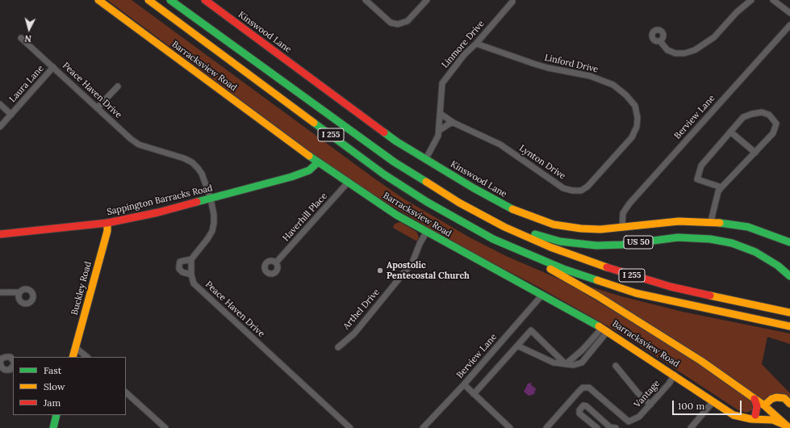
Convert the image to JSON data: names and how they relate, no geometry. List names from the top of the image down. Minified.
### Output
{"streets":{"main road":["Kinswood Lane","Barracksview Road","I 255","Sappington Barracks Road","US 50","Buckley Road"],"street":["Linmore Drive","Linford Drive","Laura Lane","Peace Haven Drive","Berview Lane","Lynton Drive","Haverhill Place","Arthel Drive","Vantage"]},"crossings":[["Kinswood Lane","Linmore Drive"],["Kinswood Lane","Berview Lane"],["Linmore Drive","Linford Drive"],["Linmore Drive","Lynton Drive"],["Linford Drive","Lynton Drive"],["Barracksview Road","Berview Lane"],["Barracksview Road","Sappington Barracks Road"],["Barracksview Road","Haverhill Place"],["Barracksview Road","Arthel Drive"],["Barracksview Road","Vantage"],["Laura Lane","Peace Haven Drive"],["Peace Haven Drive","Sappington Barracks Road"],["I 255","US 50"],["Sappington Barracks Road","Buckley Road"]],"places":["Apostolic Pentecostal Church"],"legend":["Fast","Slow","Jam"],"scale_bar":"100 m","north":"bottom"}
